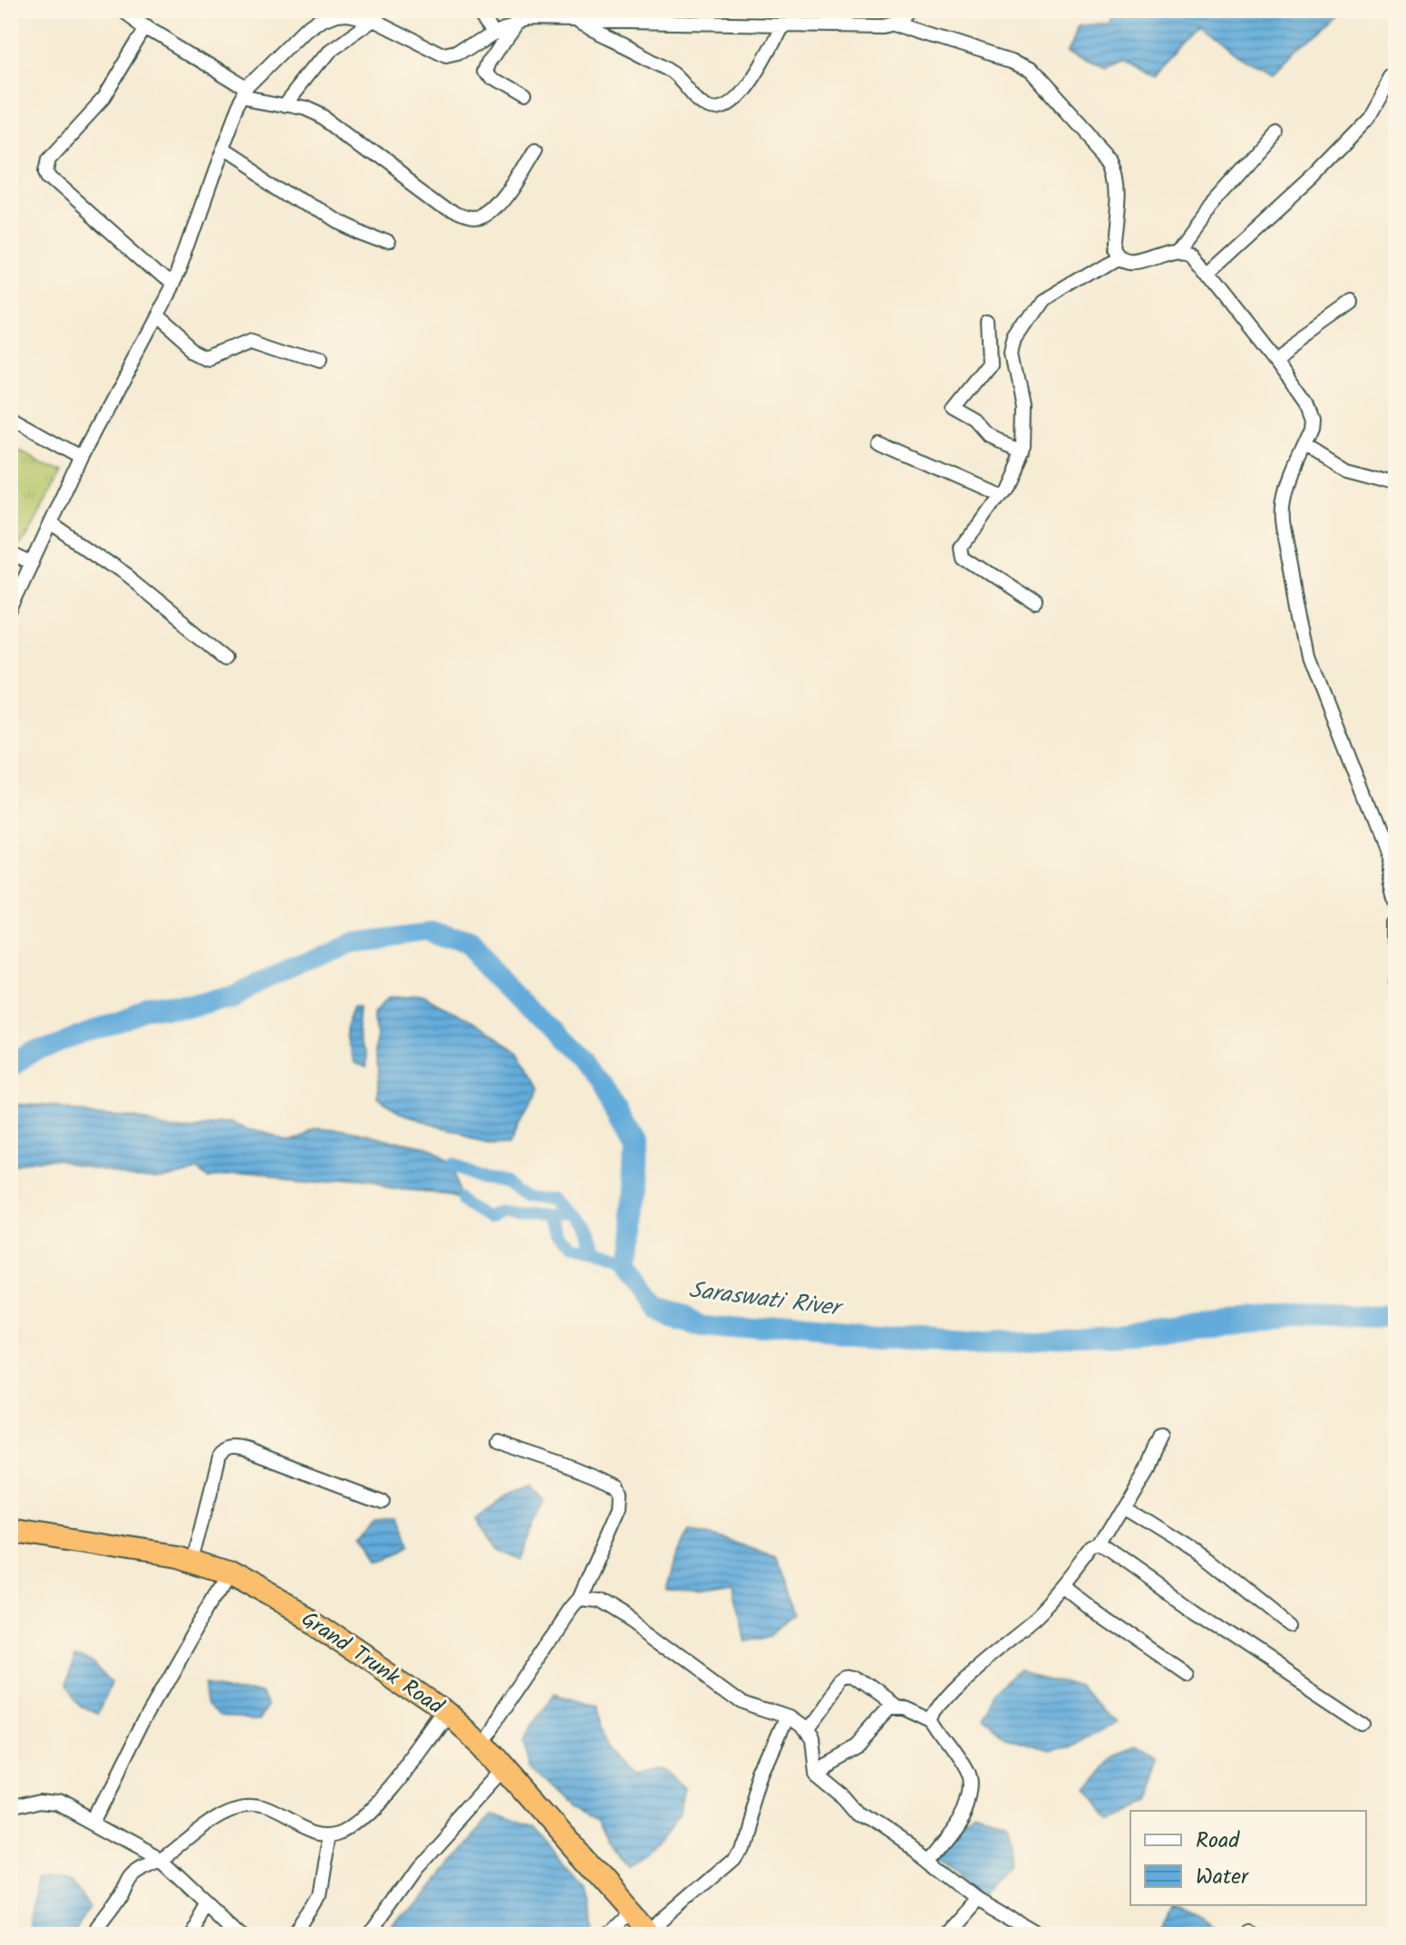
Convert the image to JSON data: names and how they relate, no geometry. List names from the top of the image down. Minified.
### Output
{"streets":{"highway":["Grand Trunk Road"]},"water":["Saraswati River"],"legend":["Road","Water"]}
